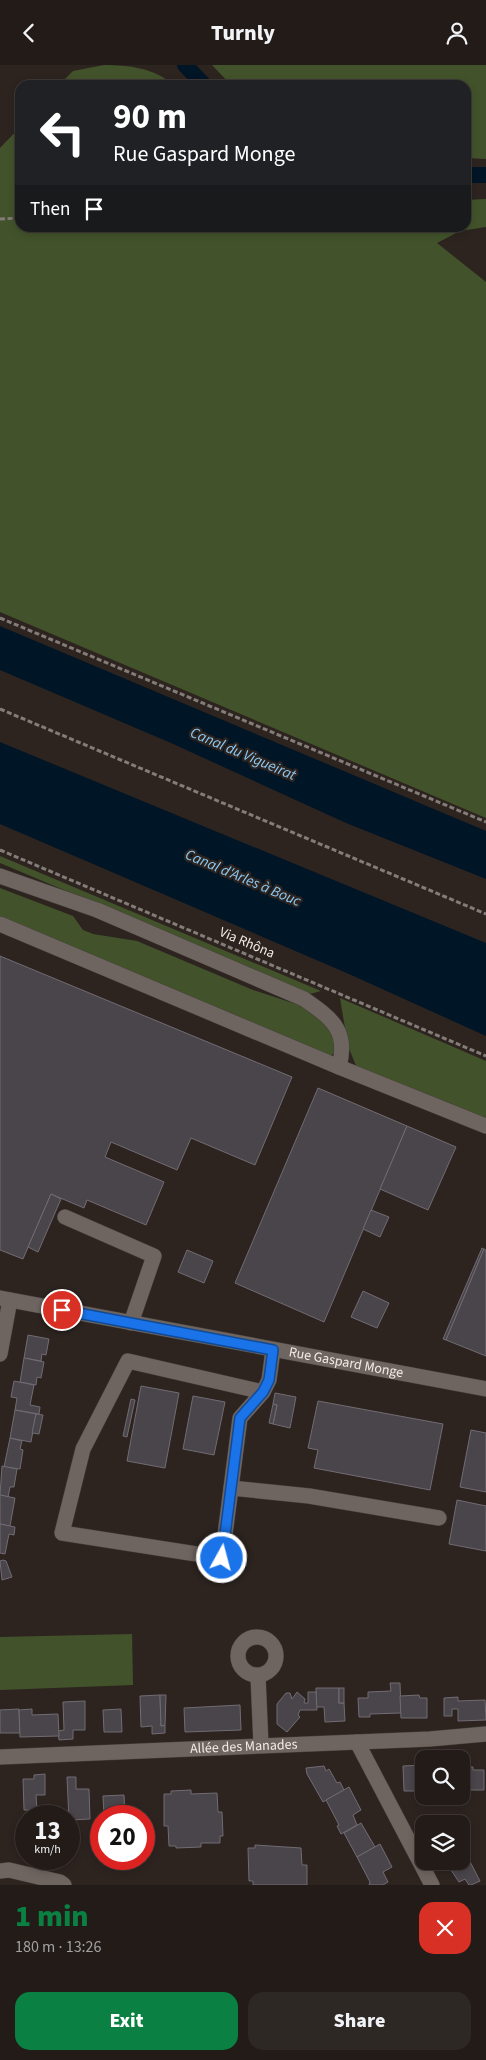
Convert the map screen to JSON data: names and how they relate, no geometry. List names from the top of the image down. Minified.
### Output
{"streets":{"street":["Rue Gaspard Monge","Allée des Manades"],"path":["Via Rhôna"]},"water":["Canal du Vigueirat","Canal d'Arles à Bouc"],"page":{"header":"Turnly","turn":["90 m","Rue Gaspard Monge"],"then":"Then","speed":"13 km/h","limit":"20","heading":["1 min","180 m · 13:26"],"buttons":["Exit","Share"]}}
